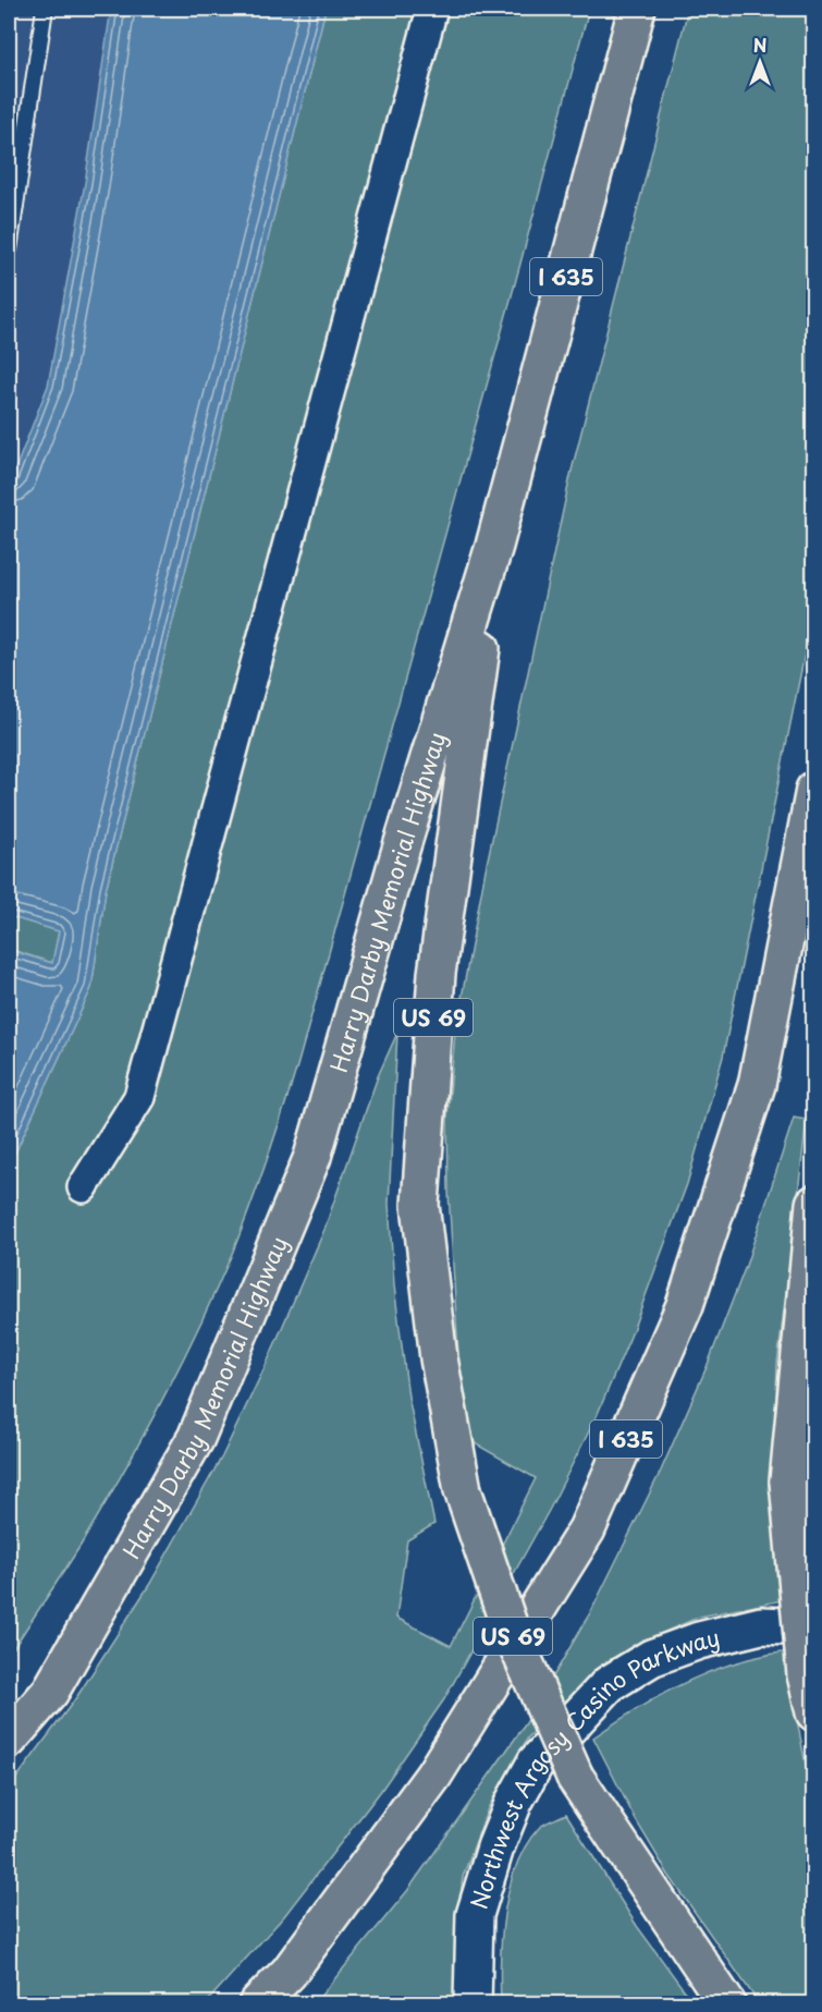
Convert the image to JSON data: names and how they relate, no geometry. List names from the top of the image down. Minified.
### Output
{"streets":{"highway":["I 635","Harry Darby Memorial Highway","US 69"],"street":["Northwest Argosy Casino Parkway"]},"crossings":[["Harry Darby Memorial Highway","US 69"]],"north":"top"}
